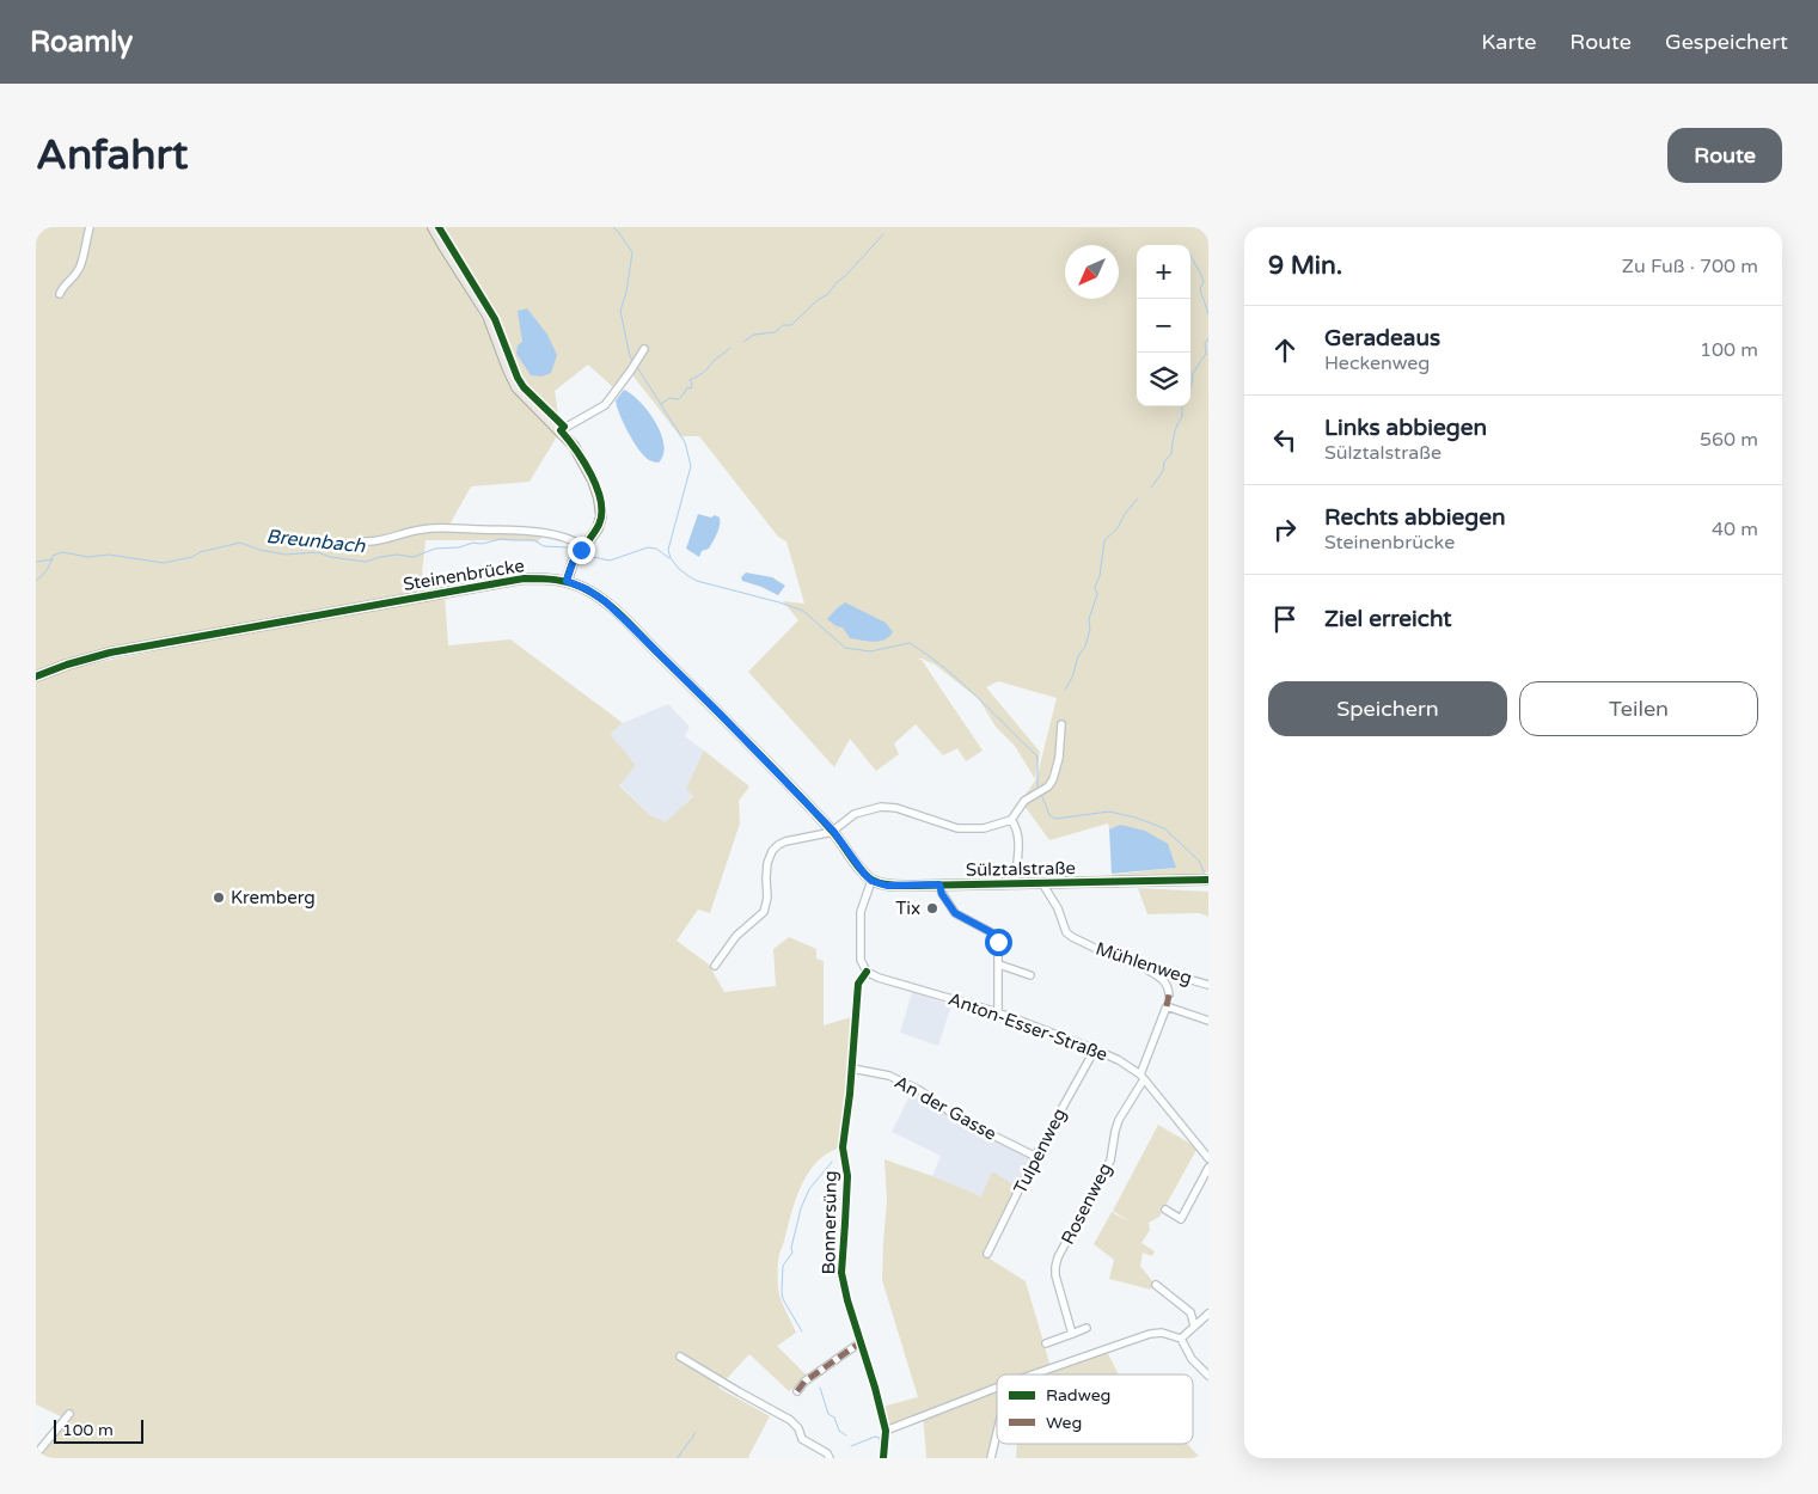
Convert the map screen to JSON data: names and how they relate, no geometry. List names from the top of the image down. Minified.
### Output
{"streets":{"main road":["Steinenbrücke","Sülztalstraße"],"street":["Mühlenweg","Anton-Esser-Straße","An der Gasse","Tulpenweg","Rosenweg","Bonnersüng"]},"crossings":[["Sülztalstraße","Mühlenweg"],["Anton-Esser-Straße","Tulpenweg"],["Anton-Esser-Straße","Rosenweg"],["Anton-Esser-Straße","Bonnersüng"],["An der Gasse","Tulpenweg"],["An der Gasse","Bonnersüng"]],"water":["Breunbach"],"places":["Kremberg","Tix"],"legend":["Radweg","Weg"],"scale_bar":"100 m","north":"bottom left","page":{"header":"Roamly","nav":["Karte","Route","Gespeichert"],"buttons":["Route",["Speichern","Teilen"]],"title":"Anfahrt","heading":["9 Min.","Zu Fuß · 700 m"],"map_buttons":["+","−"],"list":[["Geradeaus","Heckenweg","100 m"],["Links abbiegen","Sülztalstraße","560 m"],["Rechts abbiegen","Steinenbrücke","40 m"],"Ziel erreicht"],"scale":"100 m"}}
